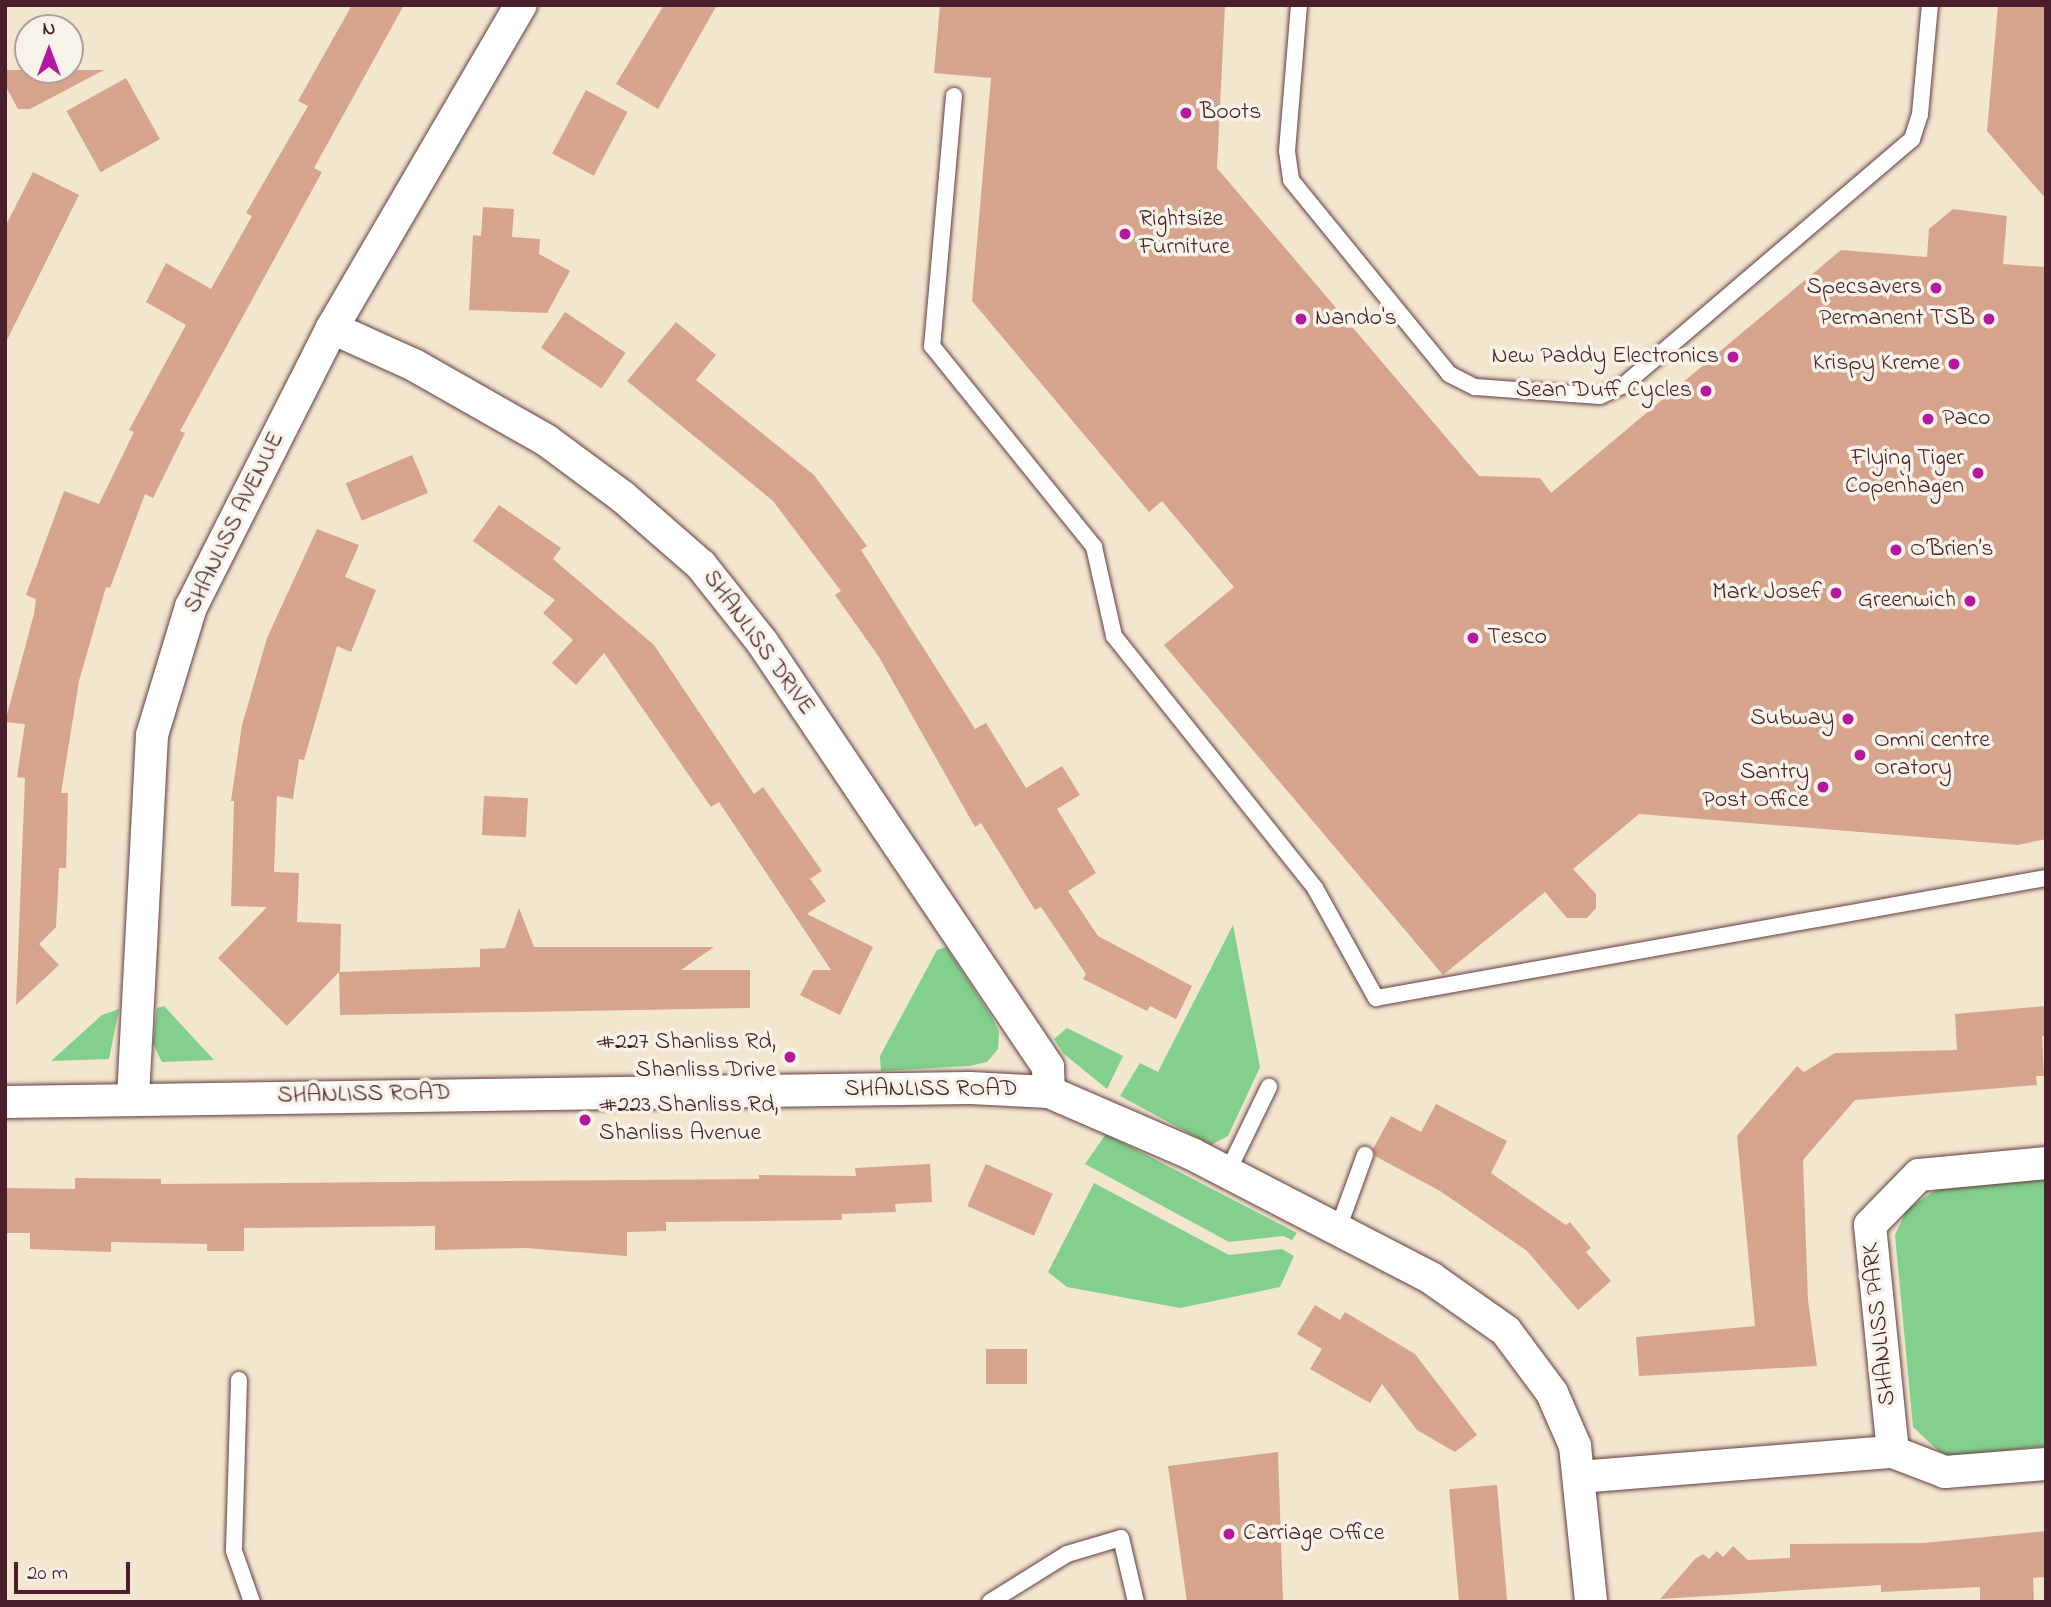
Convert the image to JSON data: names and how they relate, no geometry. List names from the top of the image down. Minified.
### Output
{"streets":{"street":["SHANLISS AVENUE","SHANLISS DRIVE","SHANLISS ROAD","SHANLISS PARK"]},"crossings":[["SHANLISS AVENUE","SHANLISS DRIVE"],["SHANLISS AVENUE","SHANLISS ROAD"],["SHANLISS DRIVE","SHANLISS ROAD"]],"places":["Boots","Rightsize Furniture","Specsavers","Nando's","Permanent TSB","New Paddy Electronics","Krispy Kreme","Sean Duff Cycles","Paco","Flying Tiger Copenhagen","O’Brien’s","Mark Josef","Greenwich","Tesco","Subway","Omni centre Oratory","Santry Post Office","#227 Shanliss Rd, Shanliss Drive","#223 Shanliss Rd, Shanliss Avenue","Carriage Office"],"scale_bar":"20 m","north":"top"}
